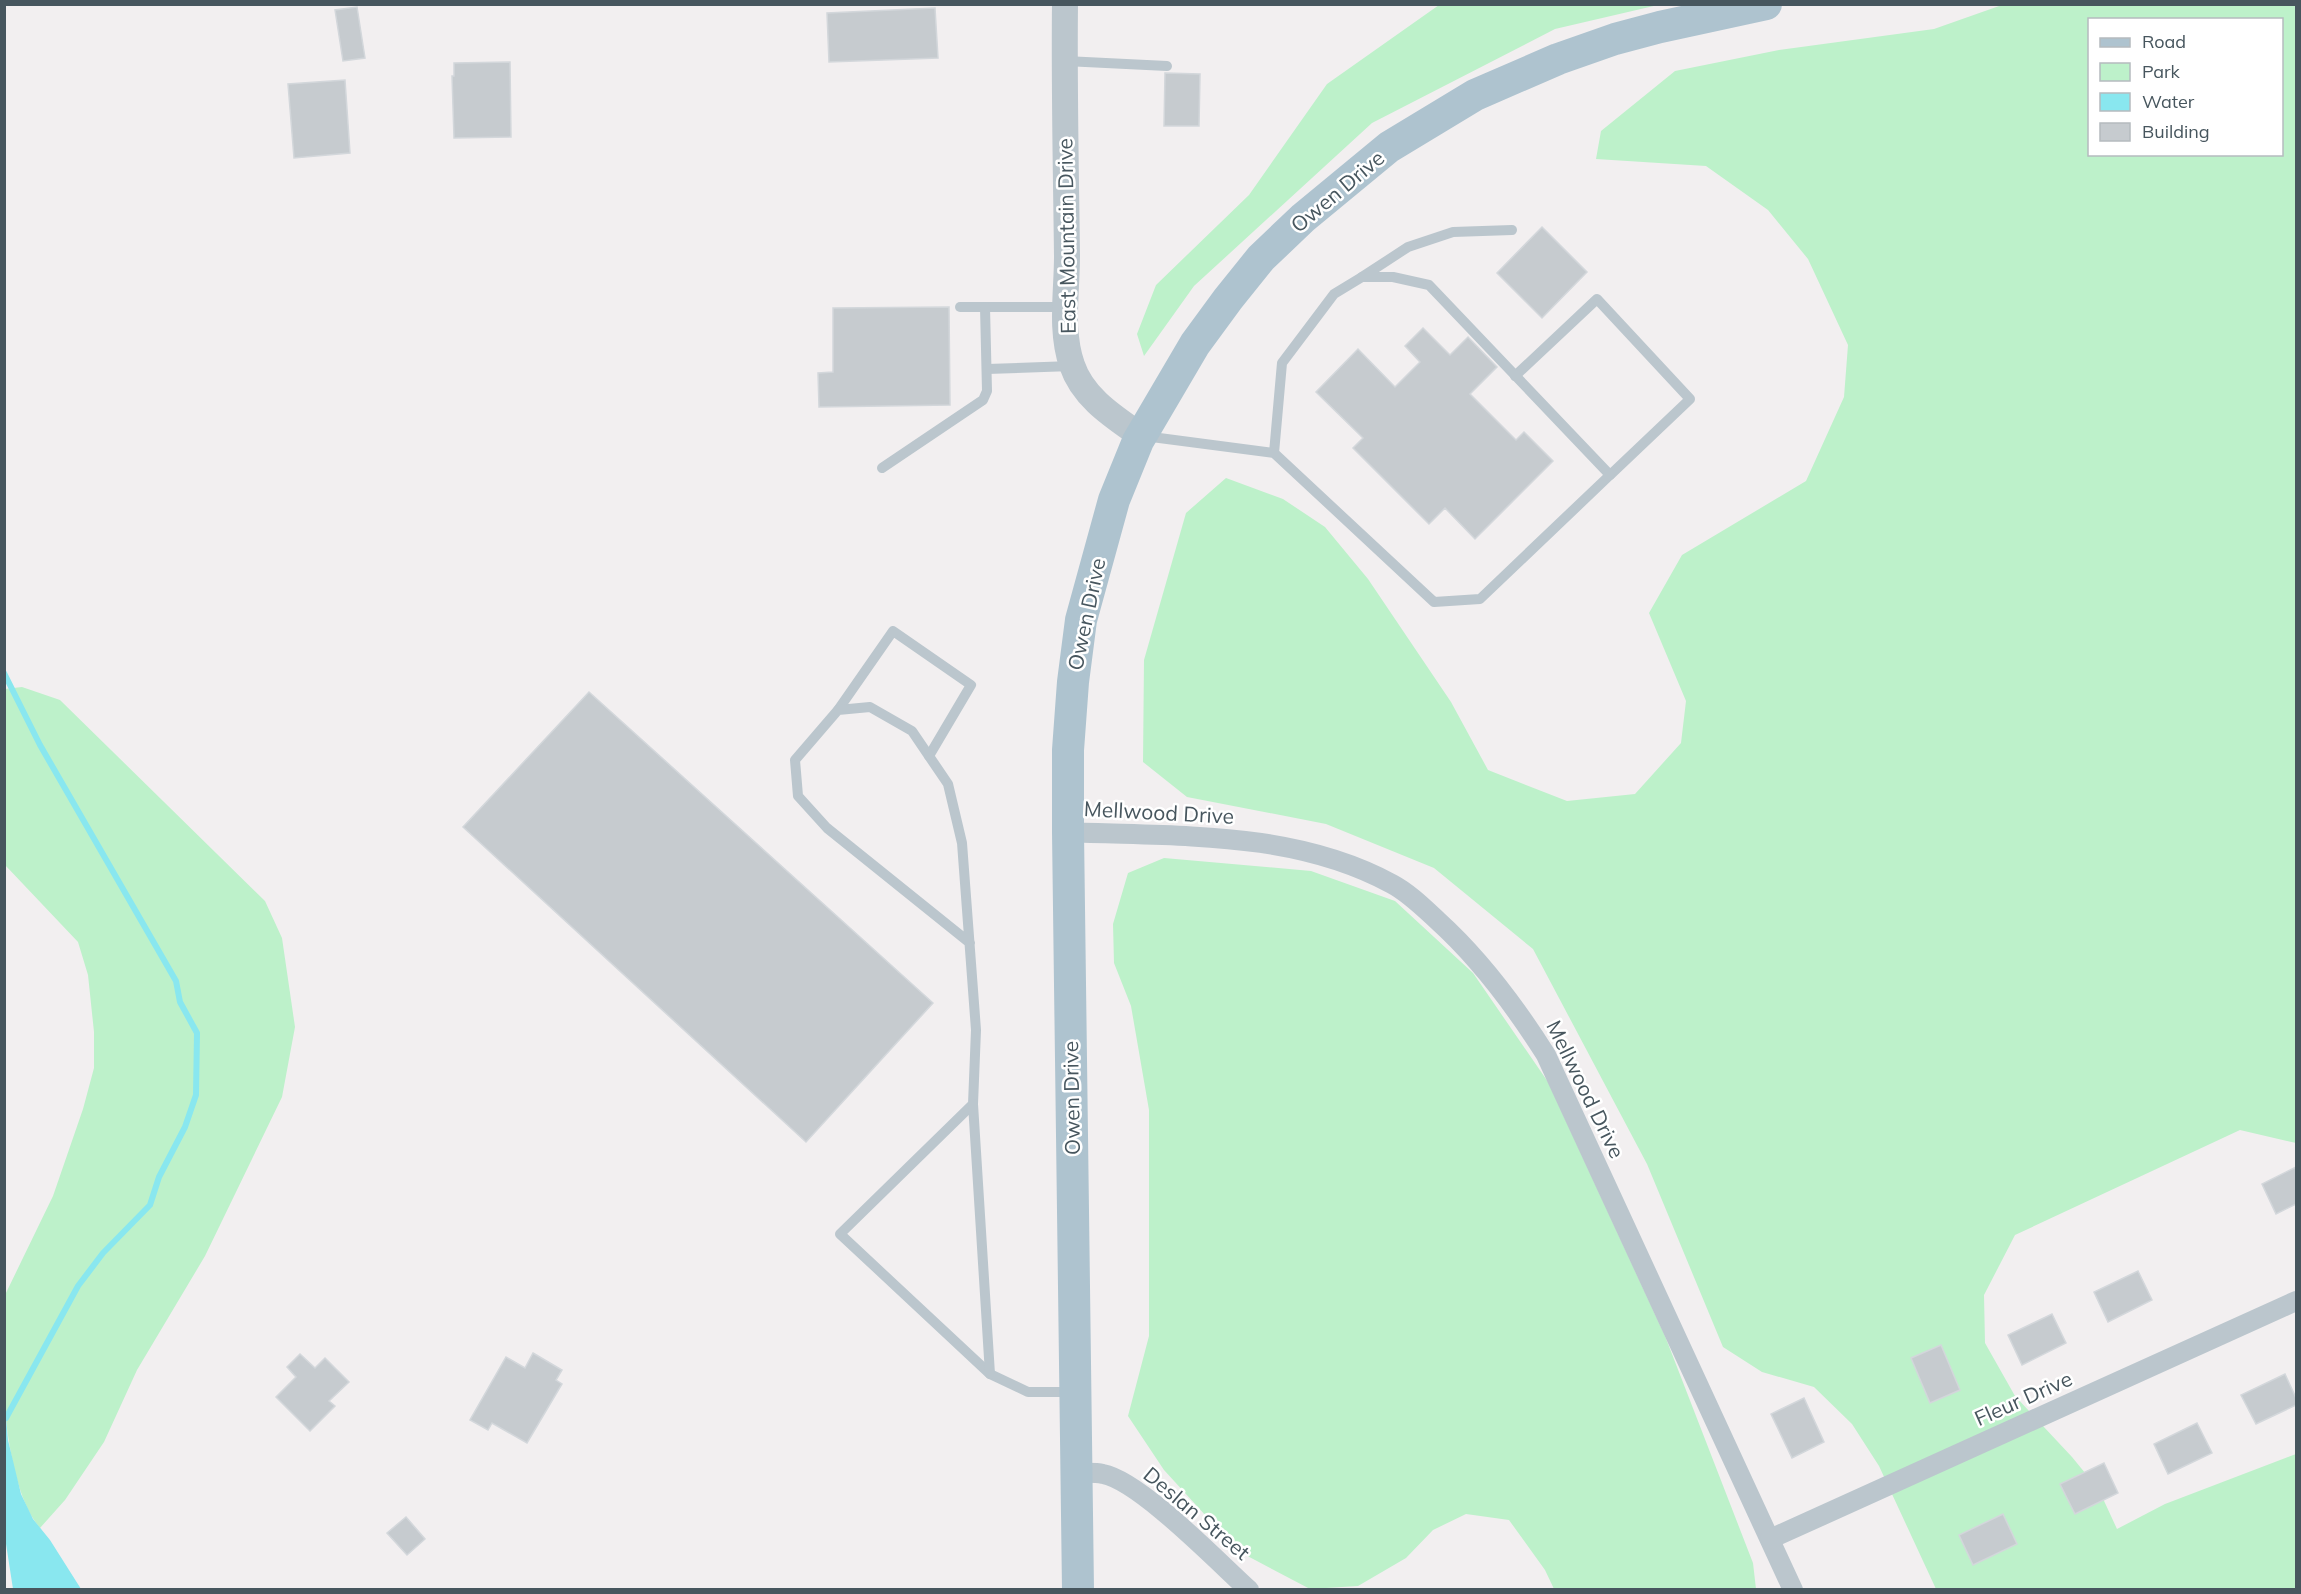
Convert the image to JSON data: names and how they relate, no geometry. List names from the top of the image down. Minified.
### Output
{"streets":{"main road":["Owen Drive"],"street":["East Mountain Drive","Mellwood Drive","Fleur Drive","Deslan Street"]},"crossings":[["Owen Drive","East Mountain Drive"],["Owen Drive","Mellwood Drive"],["Owen Drive","Deslan Street"],["Mellwood Drive","Fleur Drive"]],"legend":["Road","Park","Water","Building"]}
